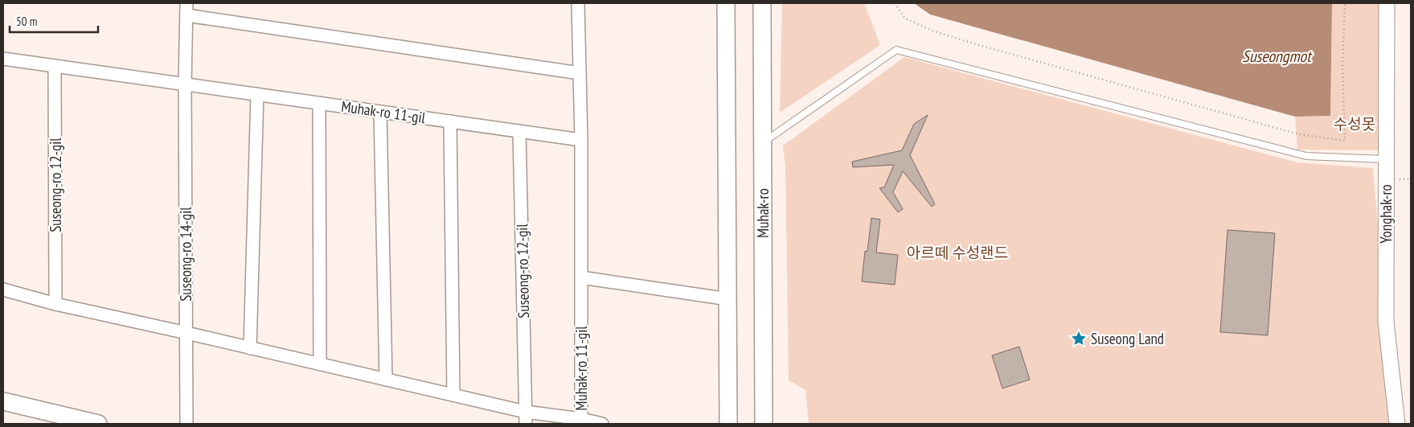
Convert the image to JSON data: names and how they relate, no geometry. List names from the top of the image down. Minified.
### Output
{"streets":{"main road":["Muhak-ro"],"street":["Muhak-ro 11-gil","Suseong-ro 12-gil","Yonghak-ro","Suseong-ro 14-gil"]},"crossings":[["Muhak-ro 11-gil","Suseong-ro 12-gil"],["Muhak-ro 11-gil","Suseong-ro 14-gil"]],"water":["Suseongmot"],"parks":["수성못","아르떼 수성랜드"],"places":{"place":["Suseong Land"]},"scale_bar":"50 m"}
